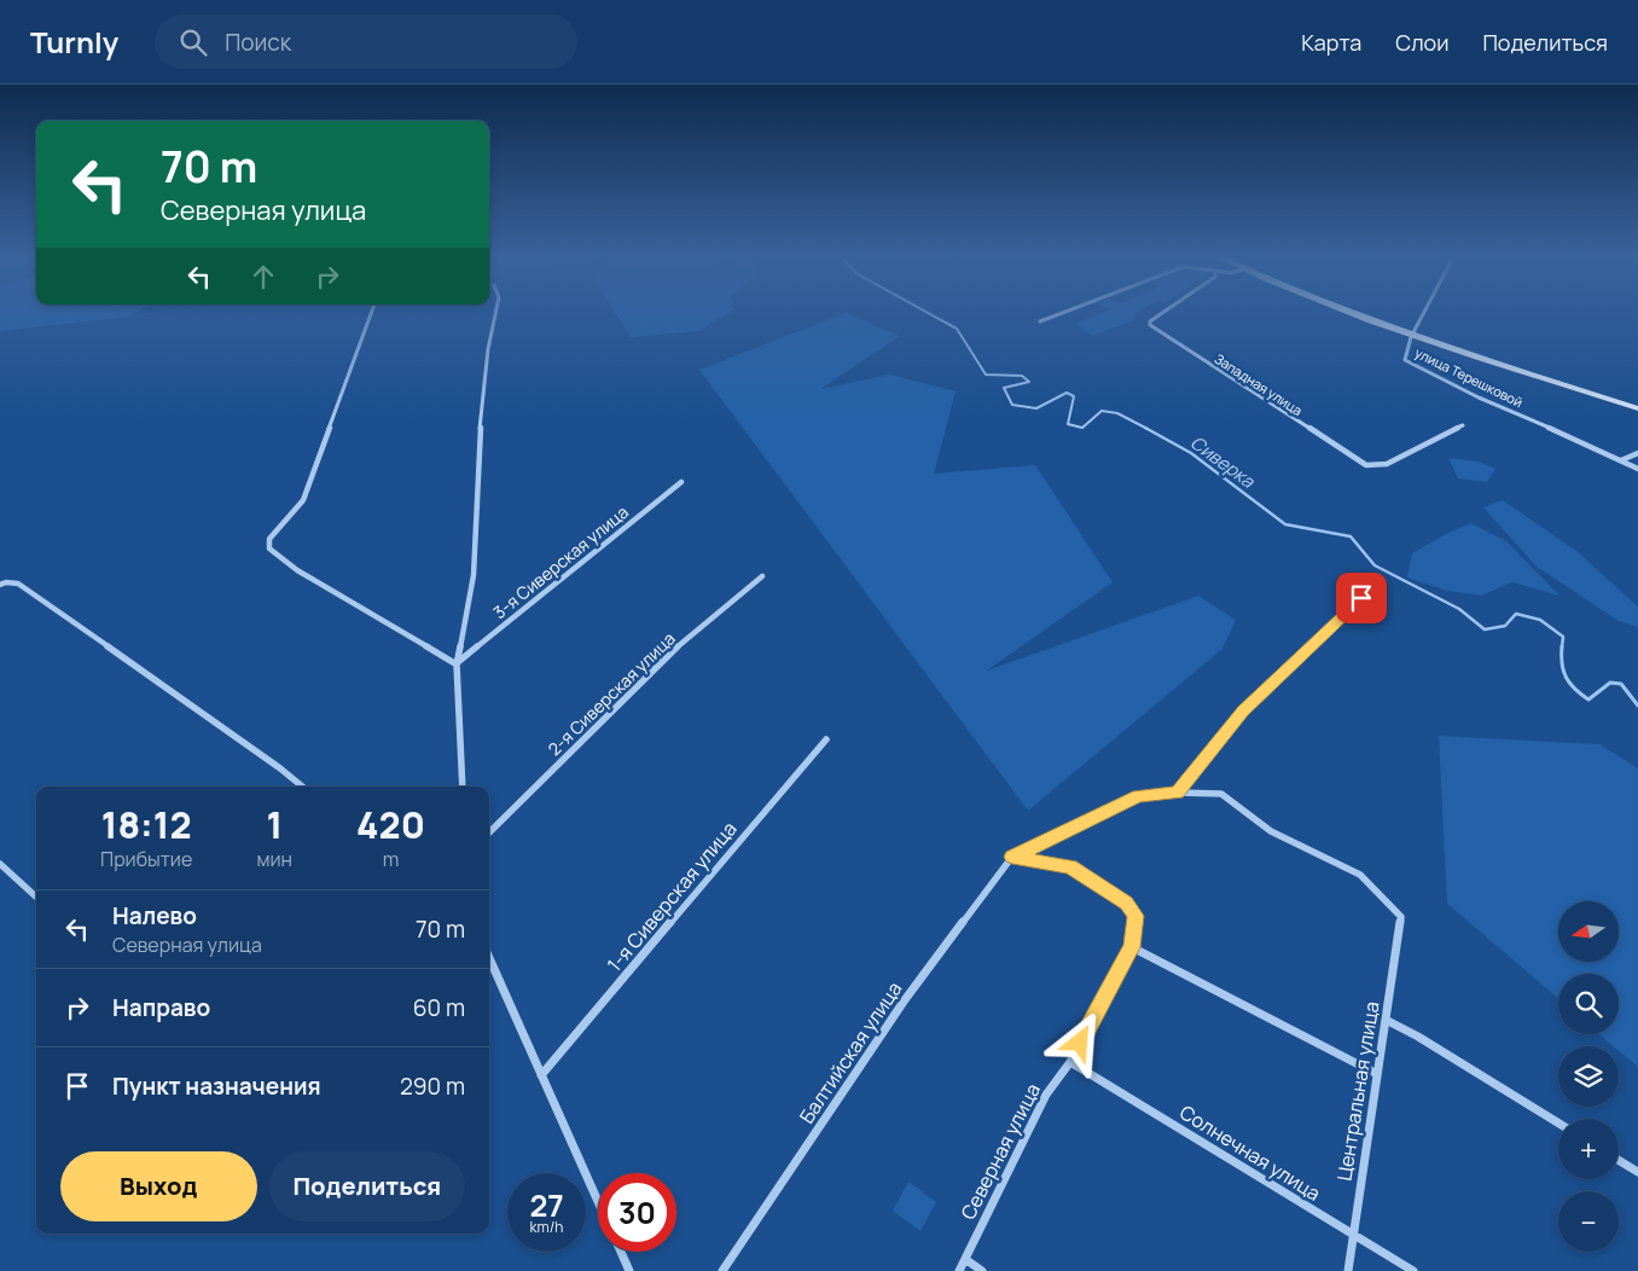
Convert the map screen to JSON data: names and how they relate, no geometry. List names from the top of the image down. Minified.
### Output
{"streets":{"main road":["улица Терешковой"],"street":["Западная улица","3-я Сиверская улица","2-я Сиверская улица","1-я Сиверская улица","Балтийская улица","Центральная улица","Северная улица","Солнечная улица"]},"crossings":[["Балтийская улица","Северная улица"],["Центральная улица","Солнечная улица"],["Северная улица","Солнечная улица"]],"water":["Сиверка"],"north":"left","page":{"header":"Turnly","search":"Поиск","nav":["Карта","Слои","Поделиться"],"turn":["70 m","Северная улица"],"eta":["18:12","Прибытие","1","мин","420","m"],"list":[{"name":"Налево","note":"Северная улица","value":"70 m"},{"name":"Направо","value":"60 m"},{"name":"Пункт назначения","value":"290 m"}],"map_buttons":["+","−"],"buttons":["Выход","Поделиться"],"speed":"27 km/h","limit":"30"}}
